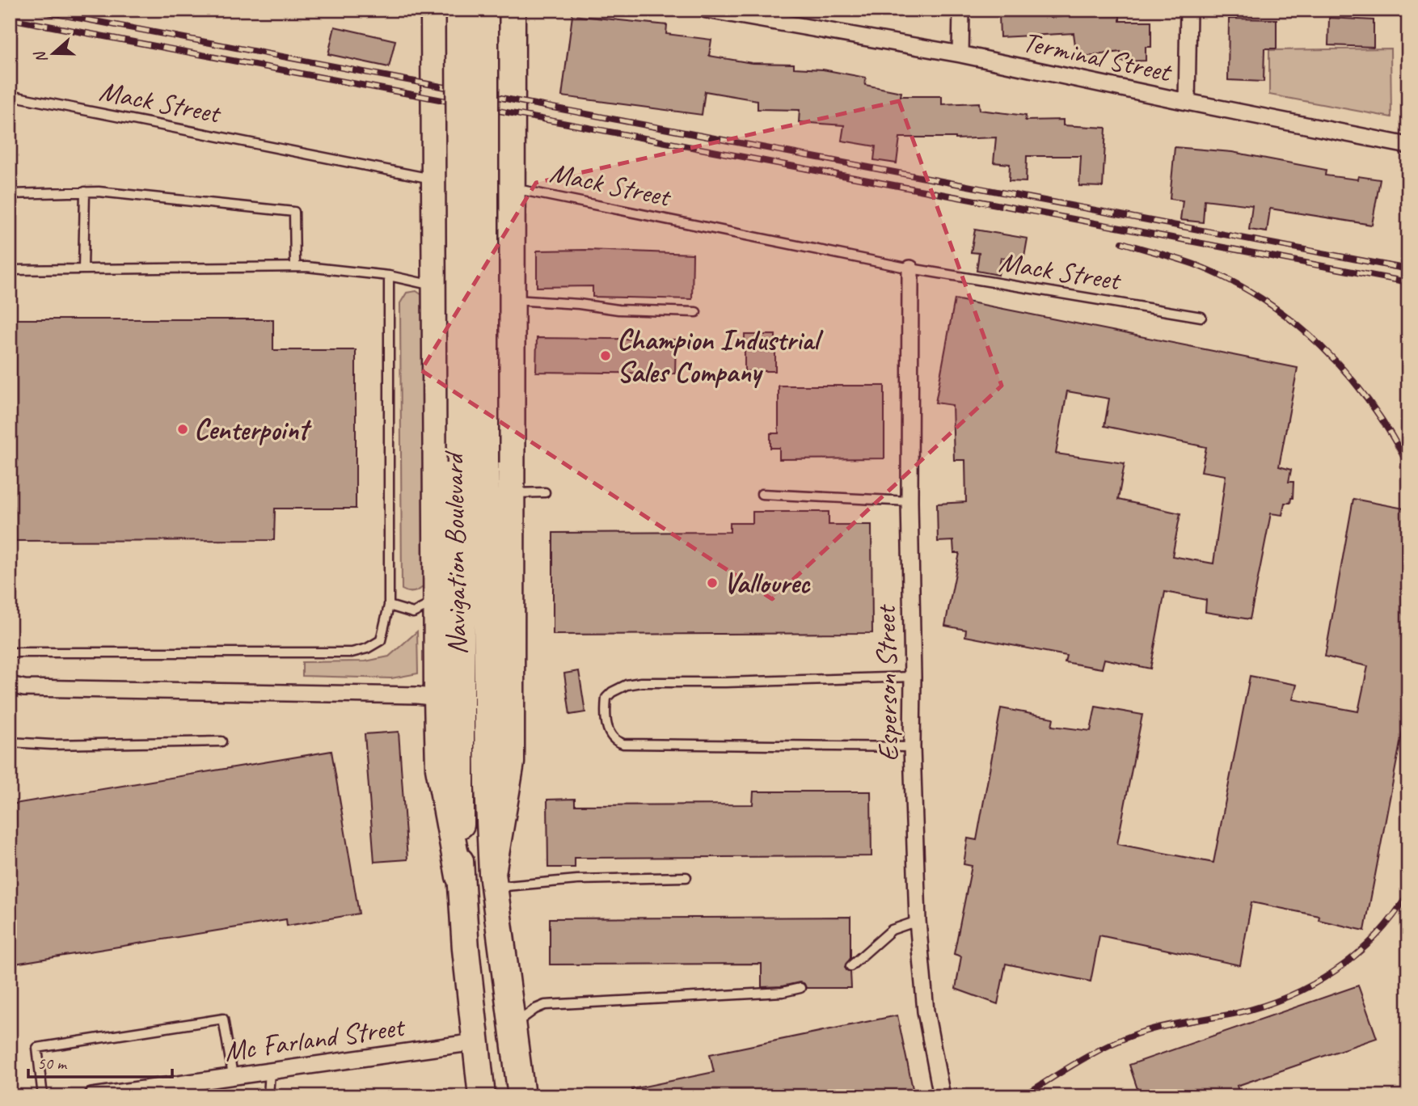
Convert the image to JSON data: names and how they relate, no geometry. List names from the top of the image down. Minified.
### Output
{"streets":{"main road":["Navigation Boulevard"],"street":["Terminal Street","Esperson Street","Mc Farland Street"],"lane":["Mack Street"]},"crossings":[["Mack Street","Esperson Street"],["Navigation Boulevard","Mc Farland Street"]],"places":["Champion Industrial Sales Company","Centerpoint","Vallourec"],"scale_bar":"50 m","north":"left"}
